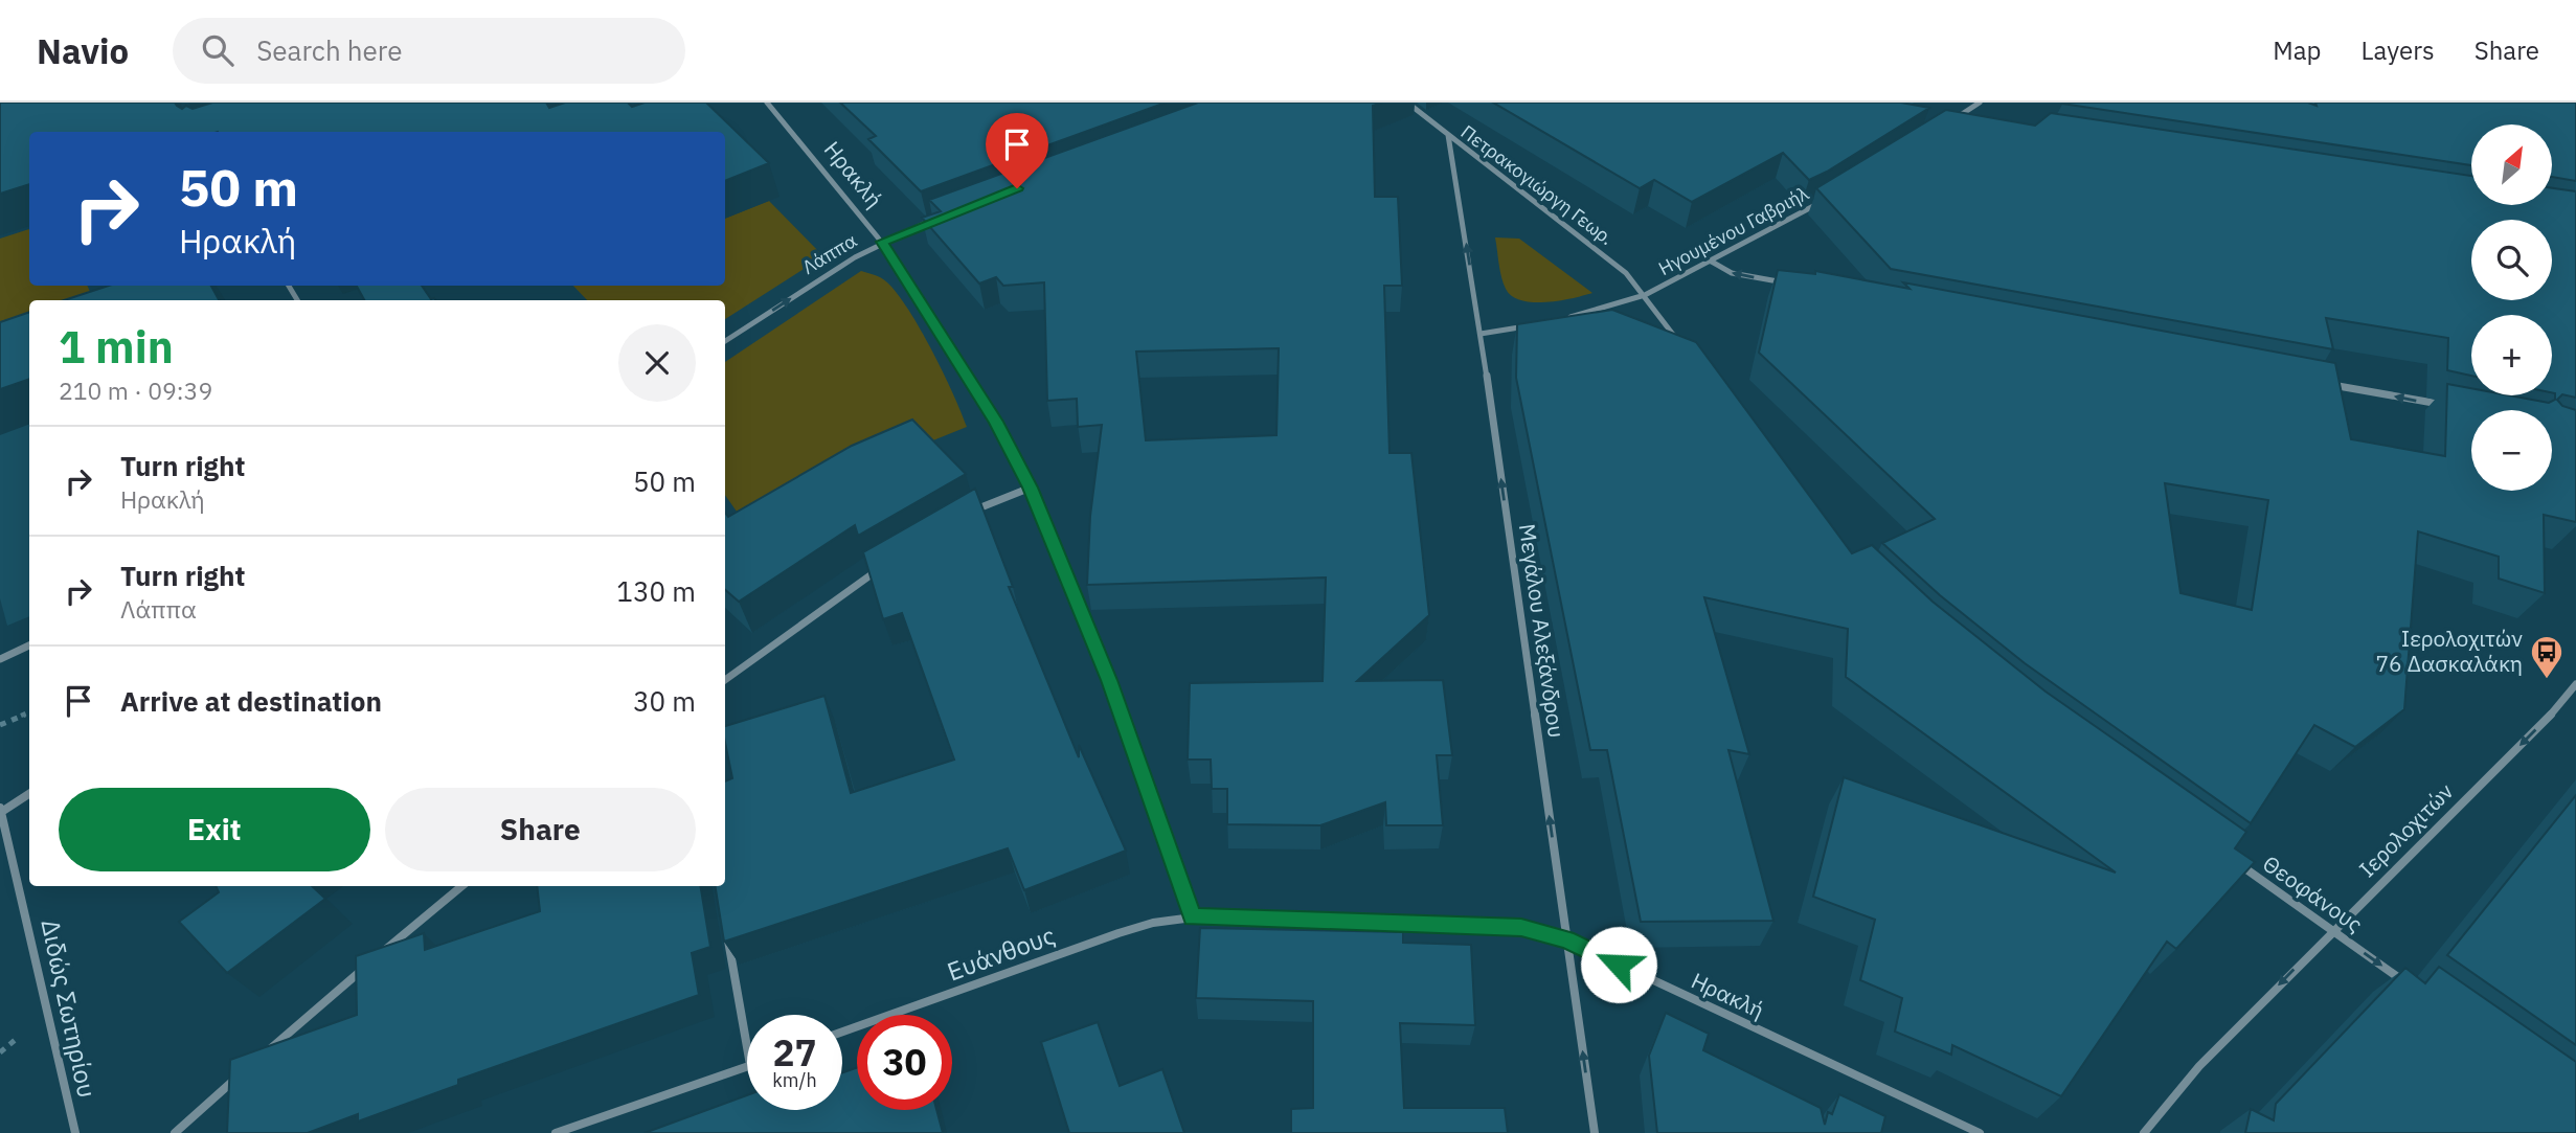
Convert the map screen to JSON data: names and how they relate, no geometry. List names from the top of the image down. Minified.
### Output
{"streets":{"street":["Ηρακλή","Πετρακογιώργη Γεωρ.","Ηγουμένου Γαβριήλ","Λάππα","Μεγάλου Αλεξάνδρου","Ιερολοχιτών","Θεοφάνους","Ευάνθους","Διδώς Σωτηρίου"]},"crossings":[["Ηρακλή","Λάππα"],["Ηρακλή","Μεγάλου Αλεξάνδρου"],["Ηρακλή","Ευάνθους"],["Πετρακογιώργη Γεωρ.","Ηγουμένου Γαβριήλ"],["Πετρακογιώργη Γεωρ.","Μεγάλου Αλεξάνδρου"],["Ιερολοχιτών","Θεοφάνους"]],"one_way":["Λάππα","Μεγάλου Αλεξάνδρου","Ιερολοχιτών","Θεοφάνους"],"places":{"bus stop":["Ιερολοχιτών 76 Δασκαλάκη"]},"north":"top right","page":{"header":"Navio","search":"Search here","nav":["Map","Layers","Share"],"map_buttons":["+","−"],"turn":["50 m","Ηρακλή"],"heading":["1 min","210 m · 09:39"],"list":[{"name":"Turn right","note":"Ηρακλή","value":"50 m"},{"name":"Turn right","note":"Λάππα","value":"130 m"},{"name":"Arrive at destination","value":"30 m"}],"buttons":["Exit","Share"],"speed":"27 km/h","limit":"30"}}
